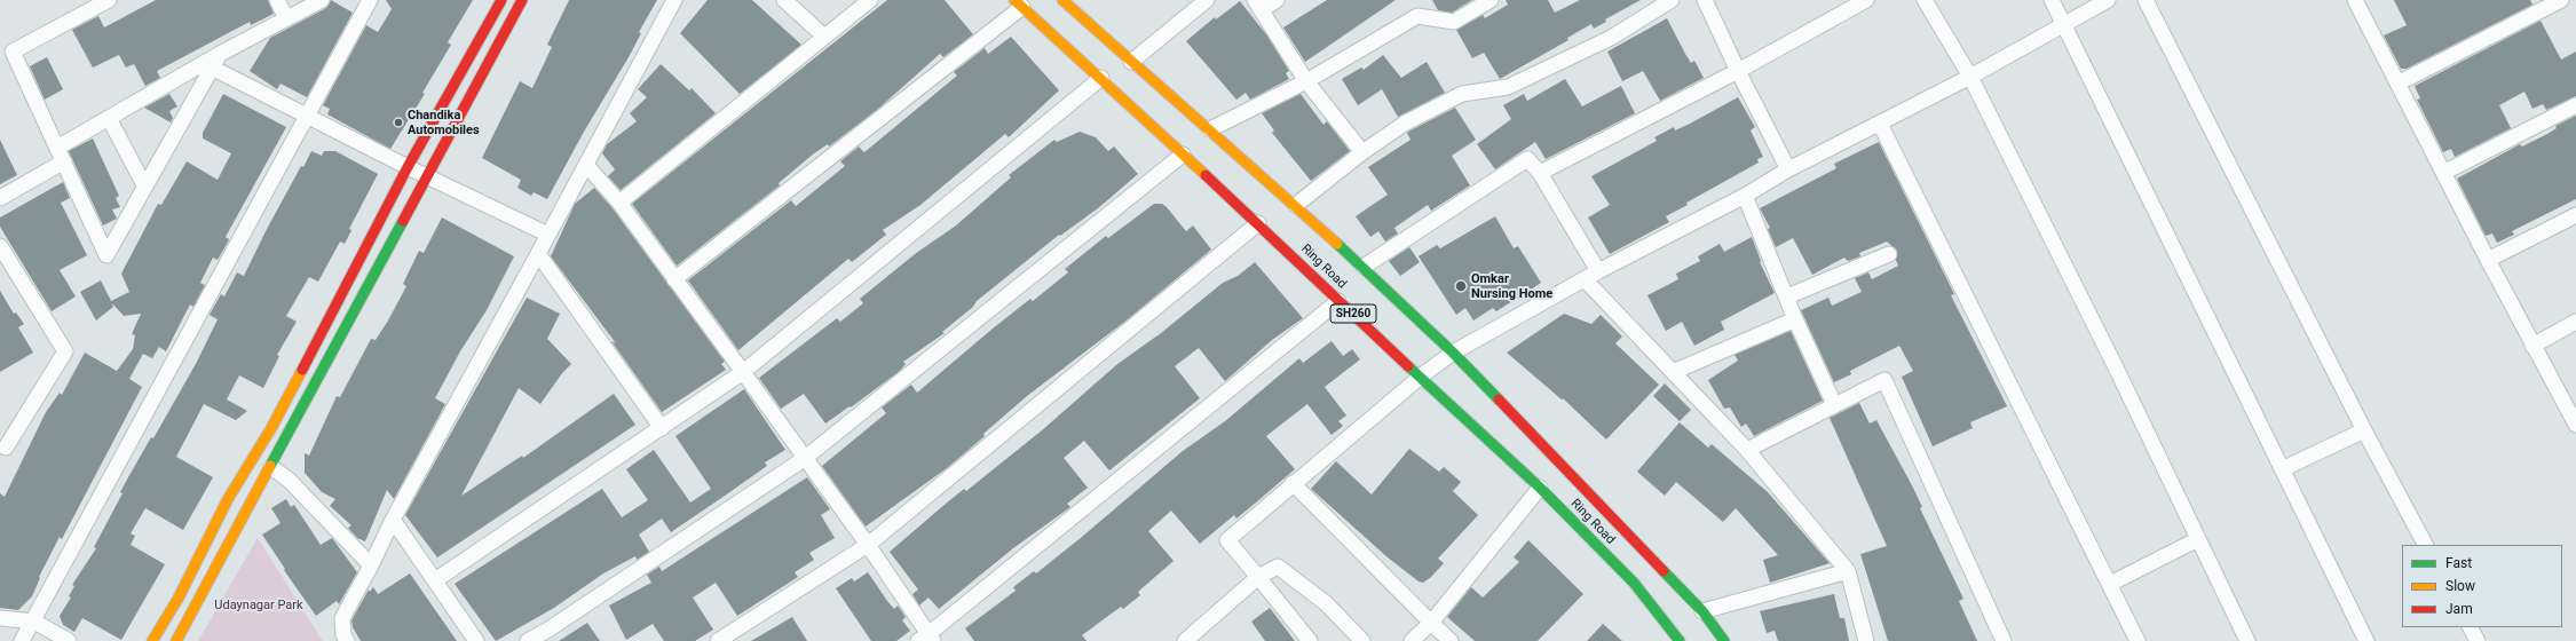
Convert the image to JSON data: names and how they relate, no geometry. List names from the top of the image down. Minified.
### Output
{"streets":{"main road":["Ring Road","SH260"]},"parks":["Udaynagar Park"],"places":["Chandika Automobiles","Omkar Nursing Home"],"legend":["Fast","Slow","Jam"]}
